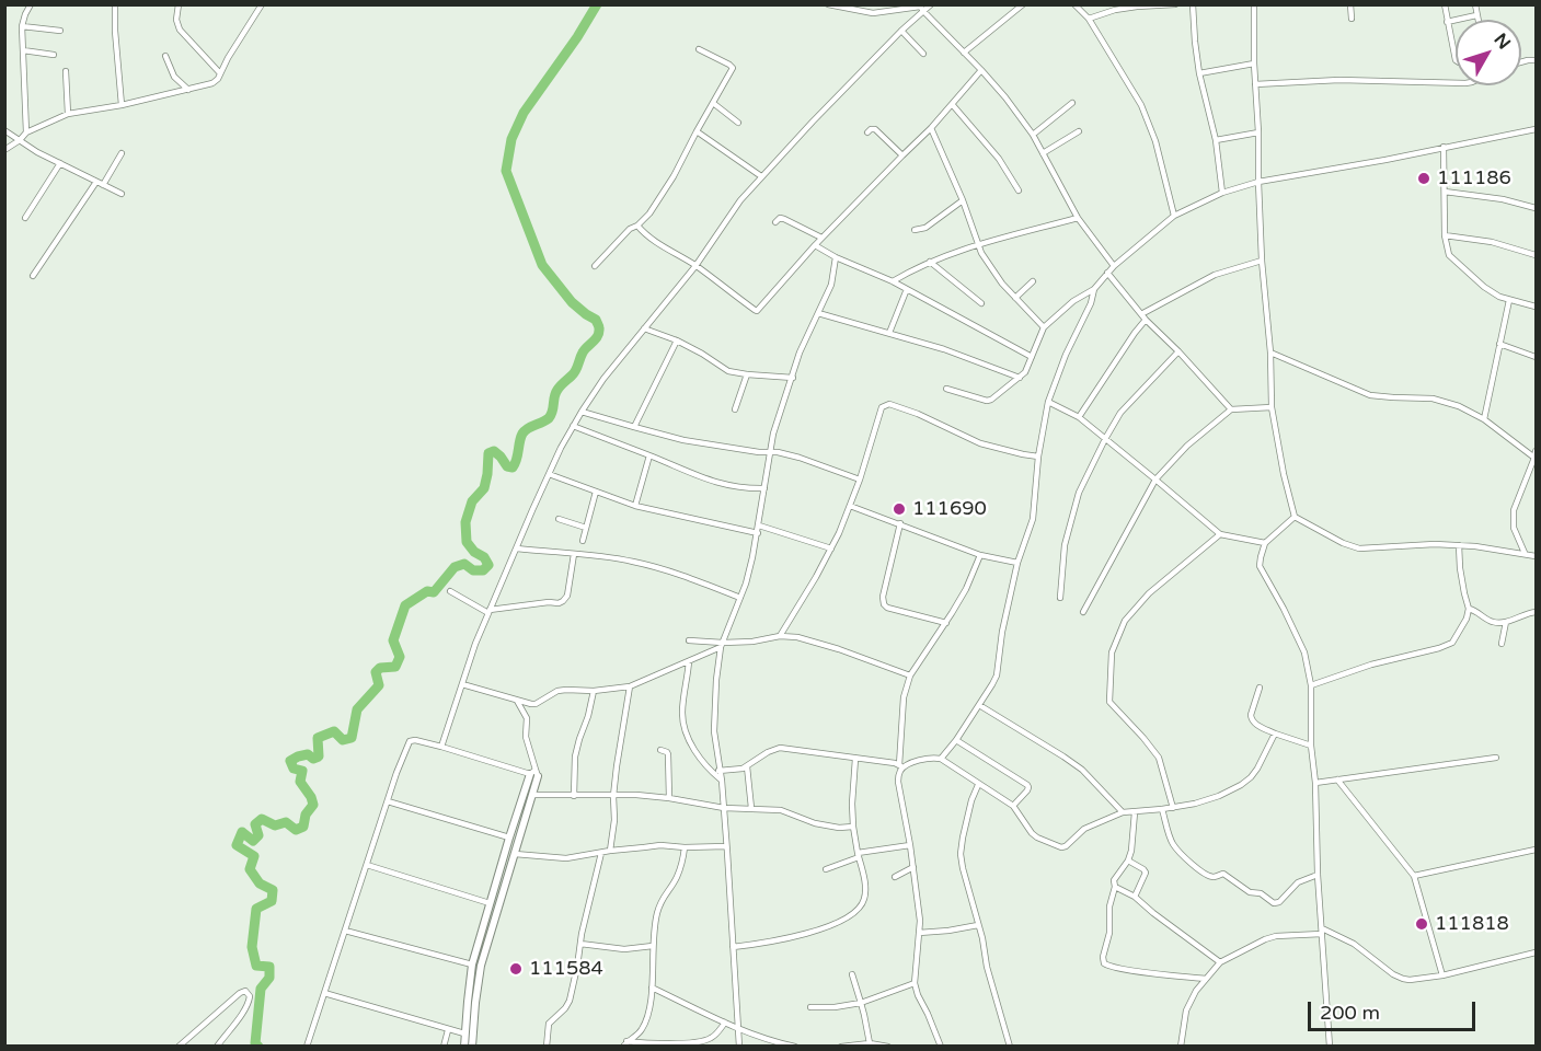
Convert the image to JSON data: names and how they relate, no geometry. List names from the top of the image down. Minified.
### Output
{"places":["111186","111690","111818","111584"],"scale_bar":"200 m","north":"top right"}
